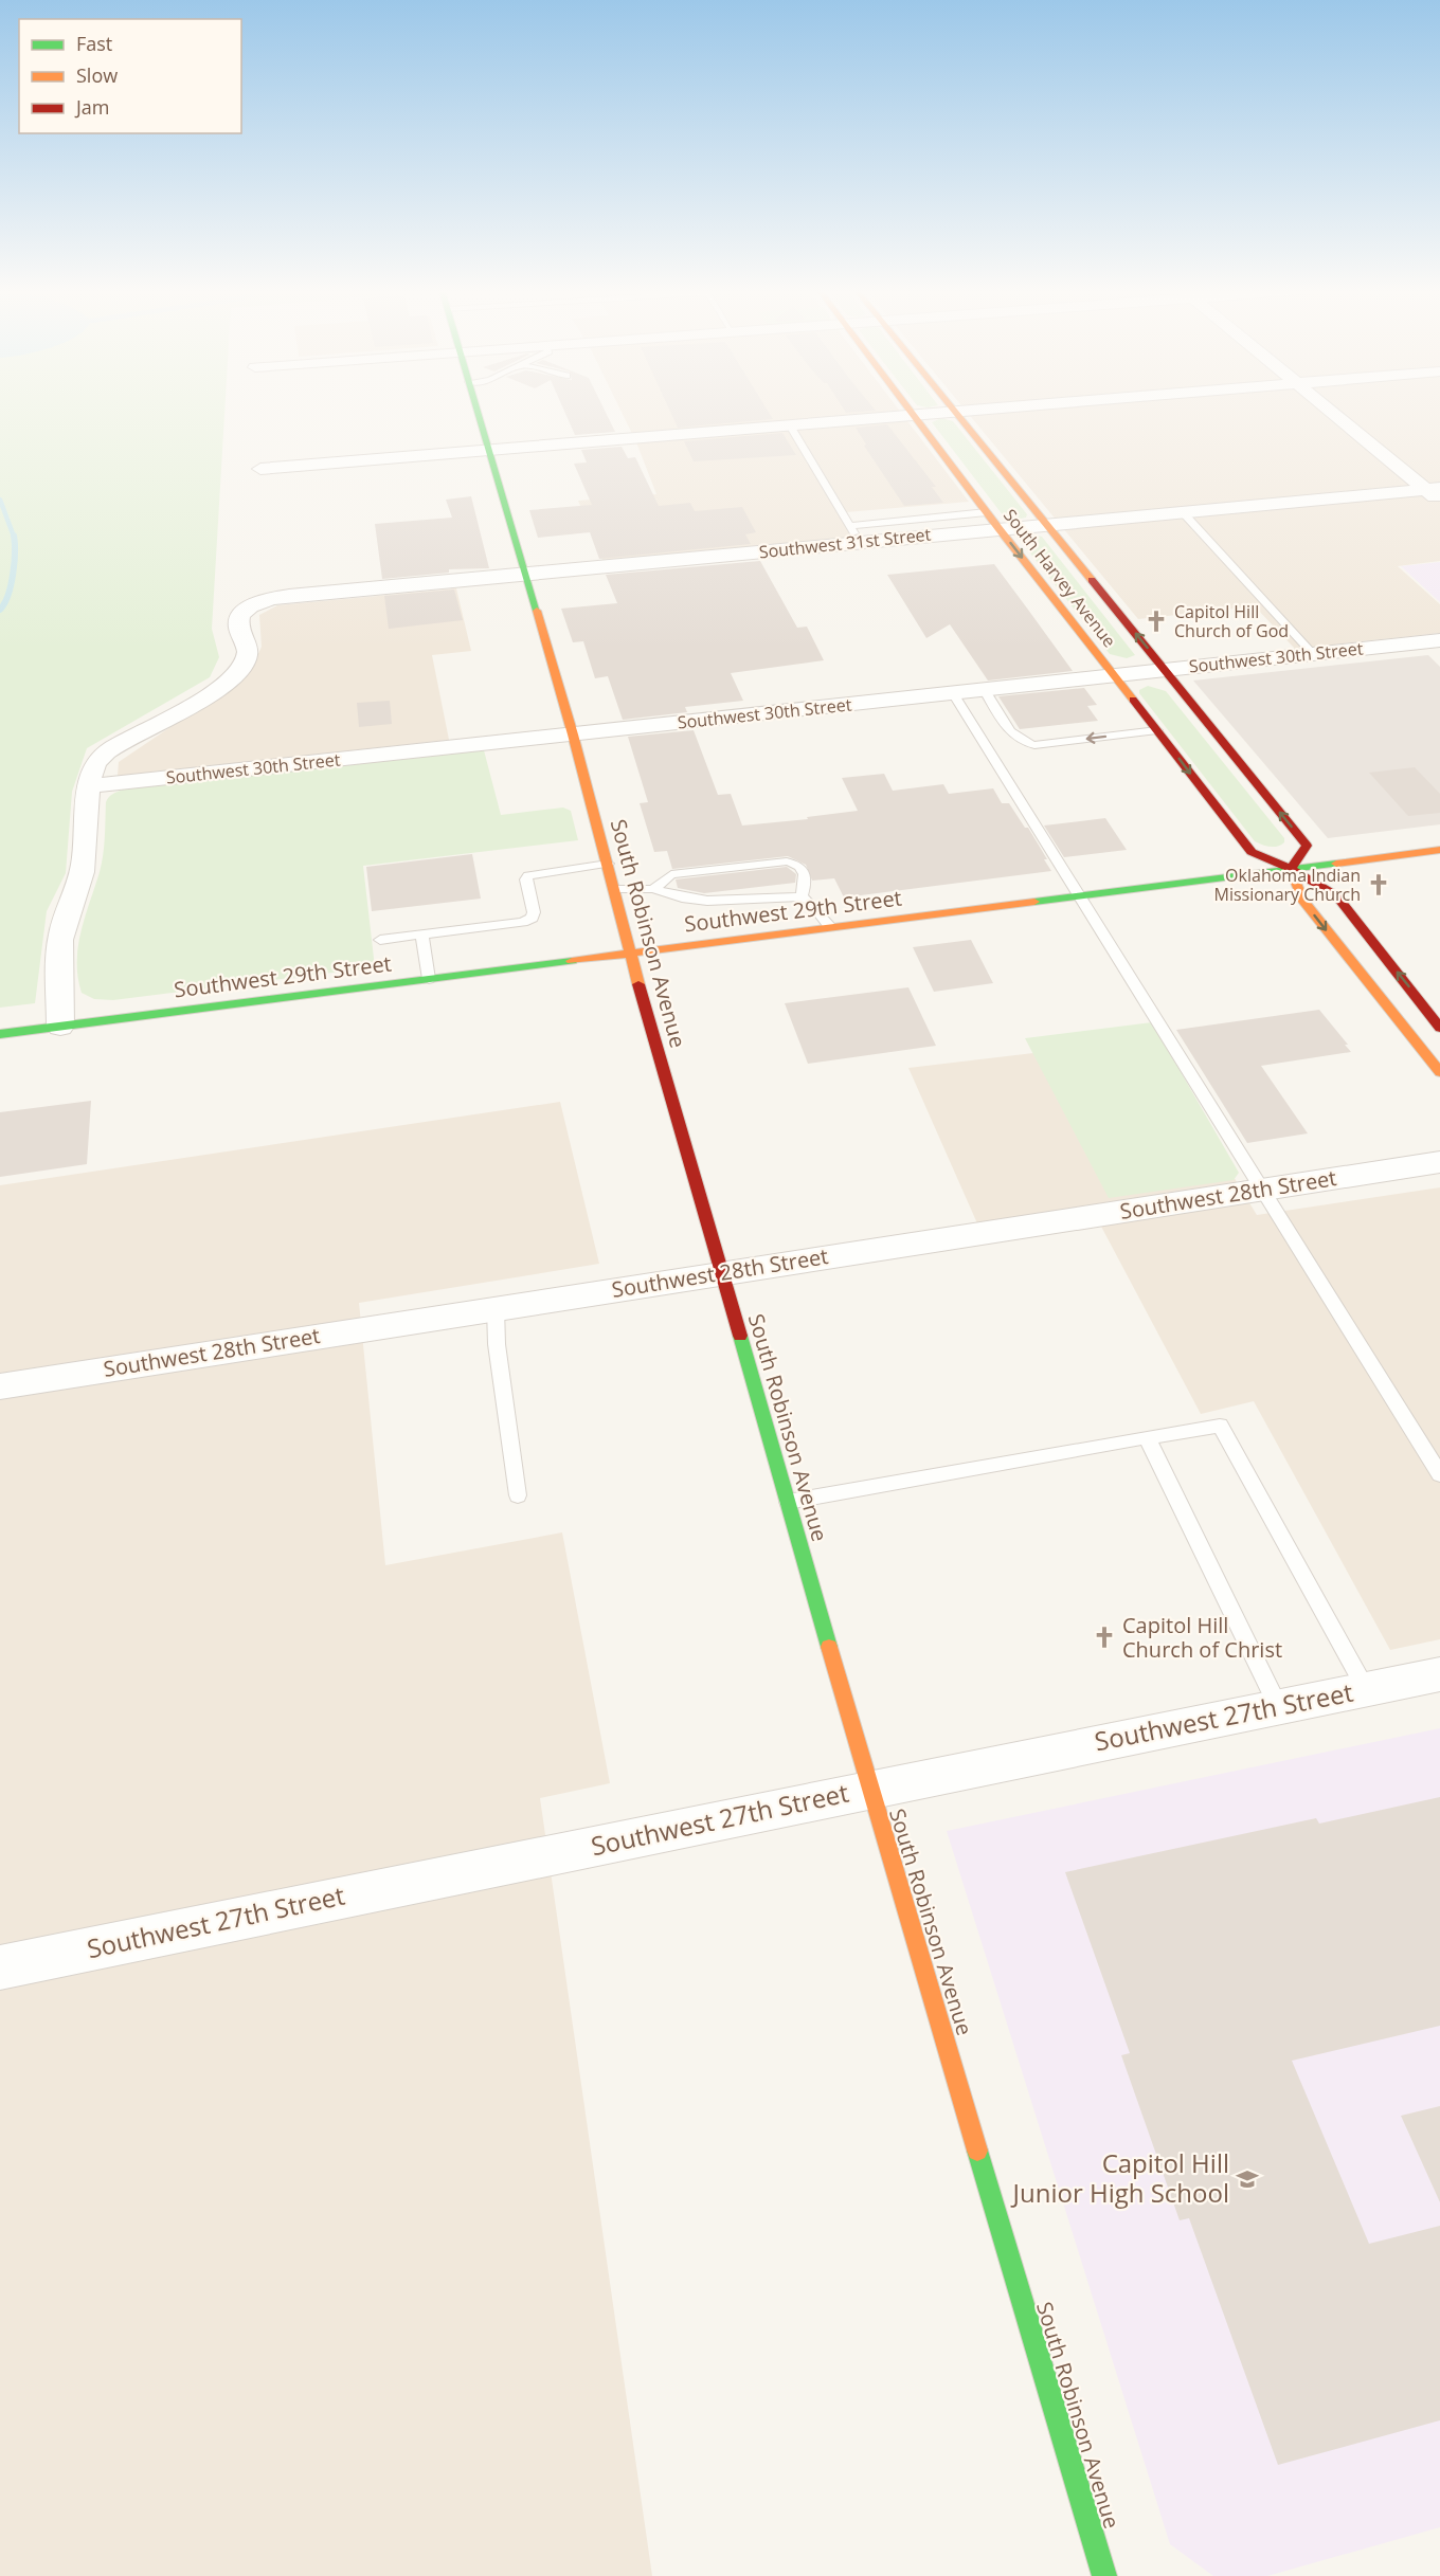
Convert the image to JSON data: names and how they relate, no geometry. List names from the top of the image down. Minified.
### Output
{"streets":{"street":["Southwest 31st Street","South Harvey Avenue","Southwest 30th Street","Southwest 29th Street","South Robinson Avenue","Southwest 28th Street","Southwest 27th Street"]},"crossings":[["Southwest 31st Street","South Harvey Avenue"],["Southwest 31st Street","Southwest 30th Street"],["Southwest 31st Street","South Robinson Avenue"],["South Harvey Avenue","Southwest 30th Street"],["South Harvey Avenue","Southwest 29th Street"],["Southwest 30th Street","South Robinson Avenue"],["Southwest 29th Street","South Robinson Avenue"],["South Robinson Avenue","Southwest 28th Street"],["South Robinson Avenue","Southwest 27th Street"]],"places":{"church":["Capitol Hill Church of God","Oklahoma Indian Missionary Church","Capitol Hill Church of Christ"],"school or university":["Capitol Hill Junior High School"]},"legend":["Fast","Slow","Jam"]}
